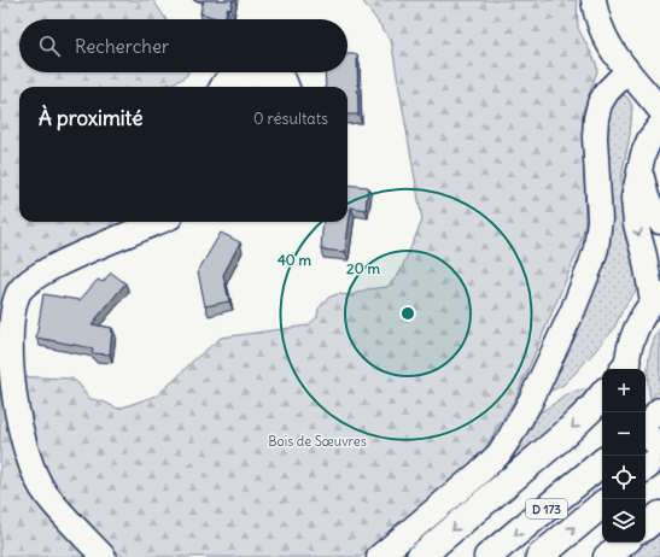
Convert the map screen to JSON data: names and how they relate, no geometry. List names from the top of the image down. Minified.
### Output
{"streets":{"highway":["D 173"]},"parks":["Bois de Sœuvres"],"page":{"search":"Rechercher","heading":["À proximité","0 résultats"],"map_buttons":["+","−"]},"rings":["40 m","20 m"]}
